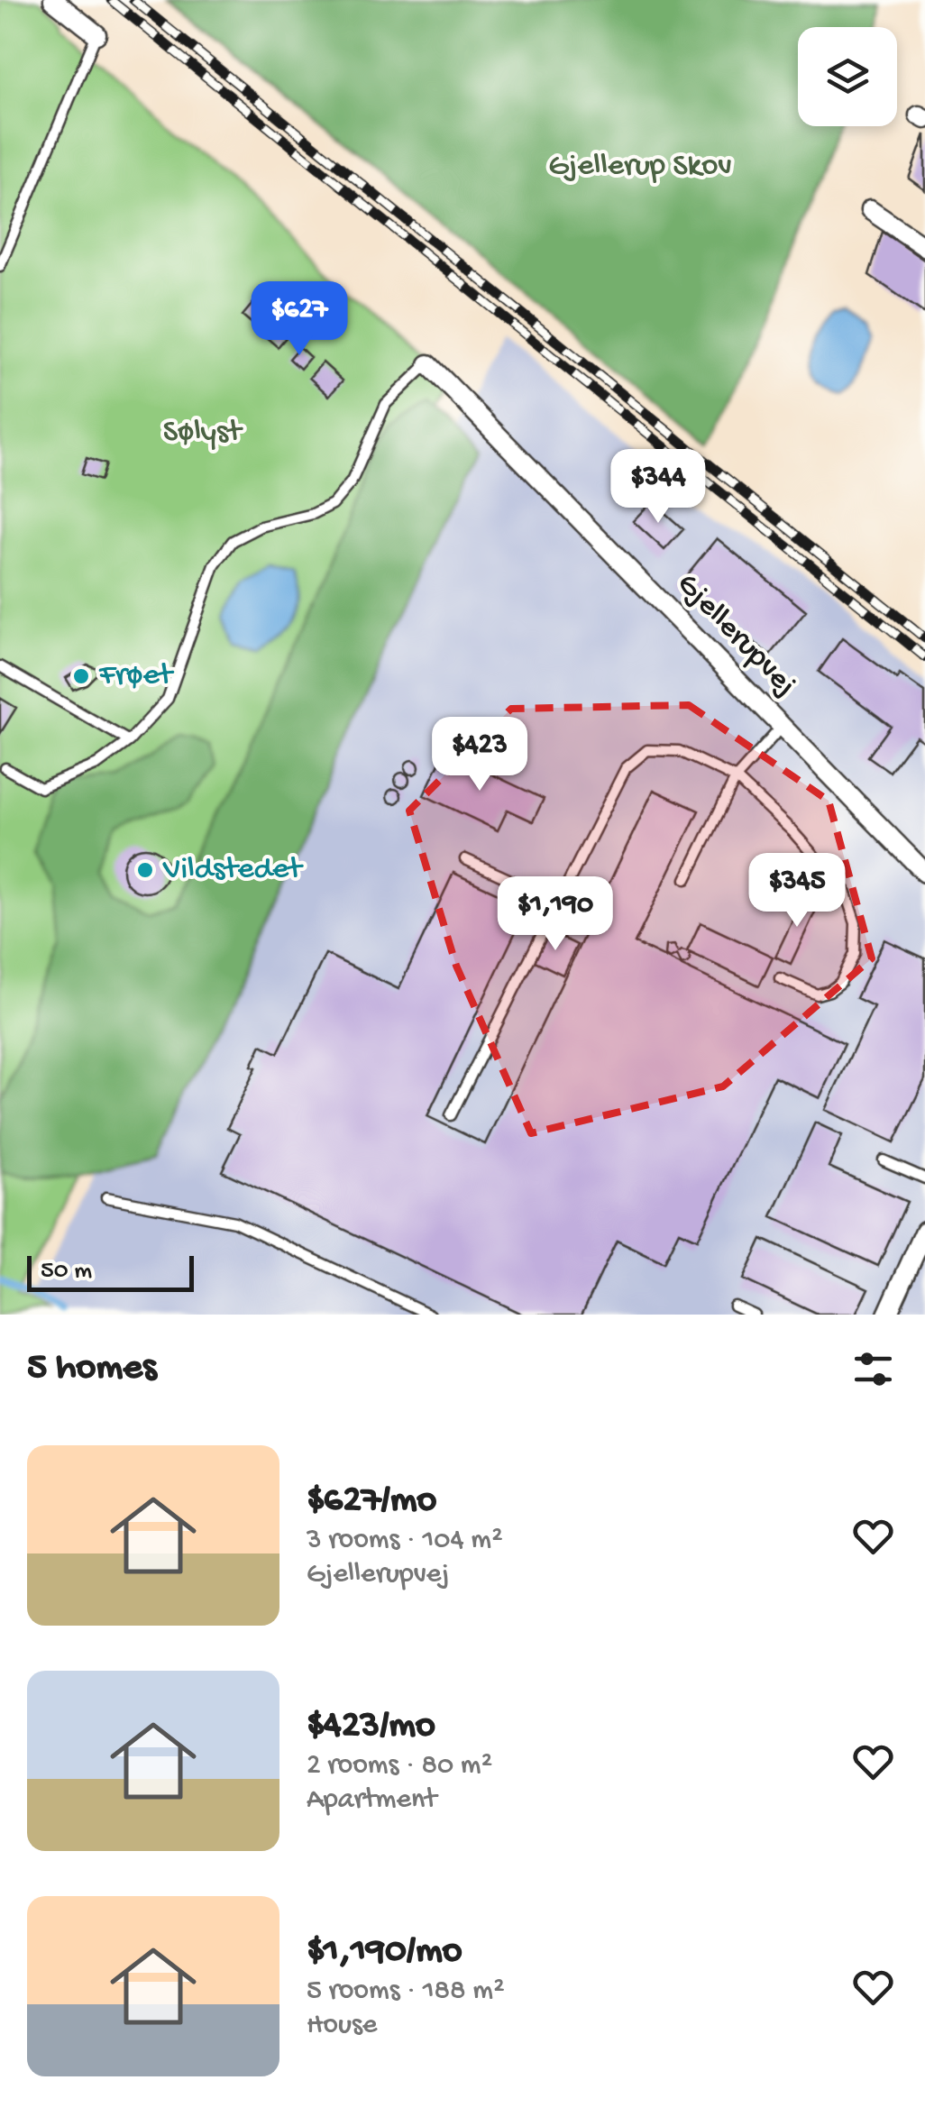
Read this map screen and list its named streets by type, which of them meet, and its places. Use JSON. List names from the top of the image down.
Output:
{
  "streets": {
    "street": ["Gjellerupvej"]
  },
  "parks": ["Gjellerup Skov", "Sølyst"],
  "places": ["Frøet", "Vildstedet"],
  "scale_bar": "50 m",
  "page": {
    "price": [
      "$627",
      "$344",
      "$423",
      "$345",
      "$1,190"
    ],
    "scale": "50 m",
    "heading": "5 homes",
    "list": [
      {
        "name": "$627/mo",
        "note": "3 rooms · 104 m² · Gjellerupvej"
      },
      {
        "name": "$423/mo",
        "note": "2 rooms · 80 m² · Apartment"
      },
      {
        "name": "$1,190/mo",
        "note": "5 rooms · 188 m² · House"
      }
    ]
  }
}
